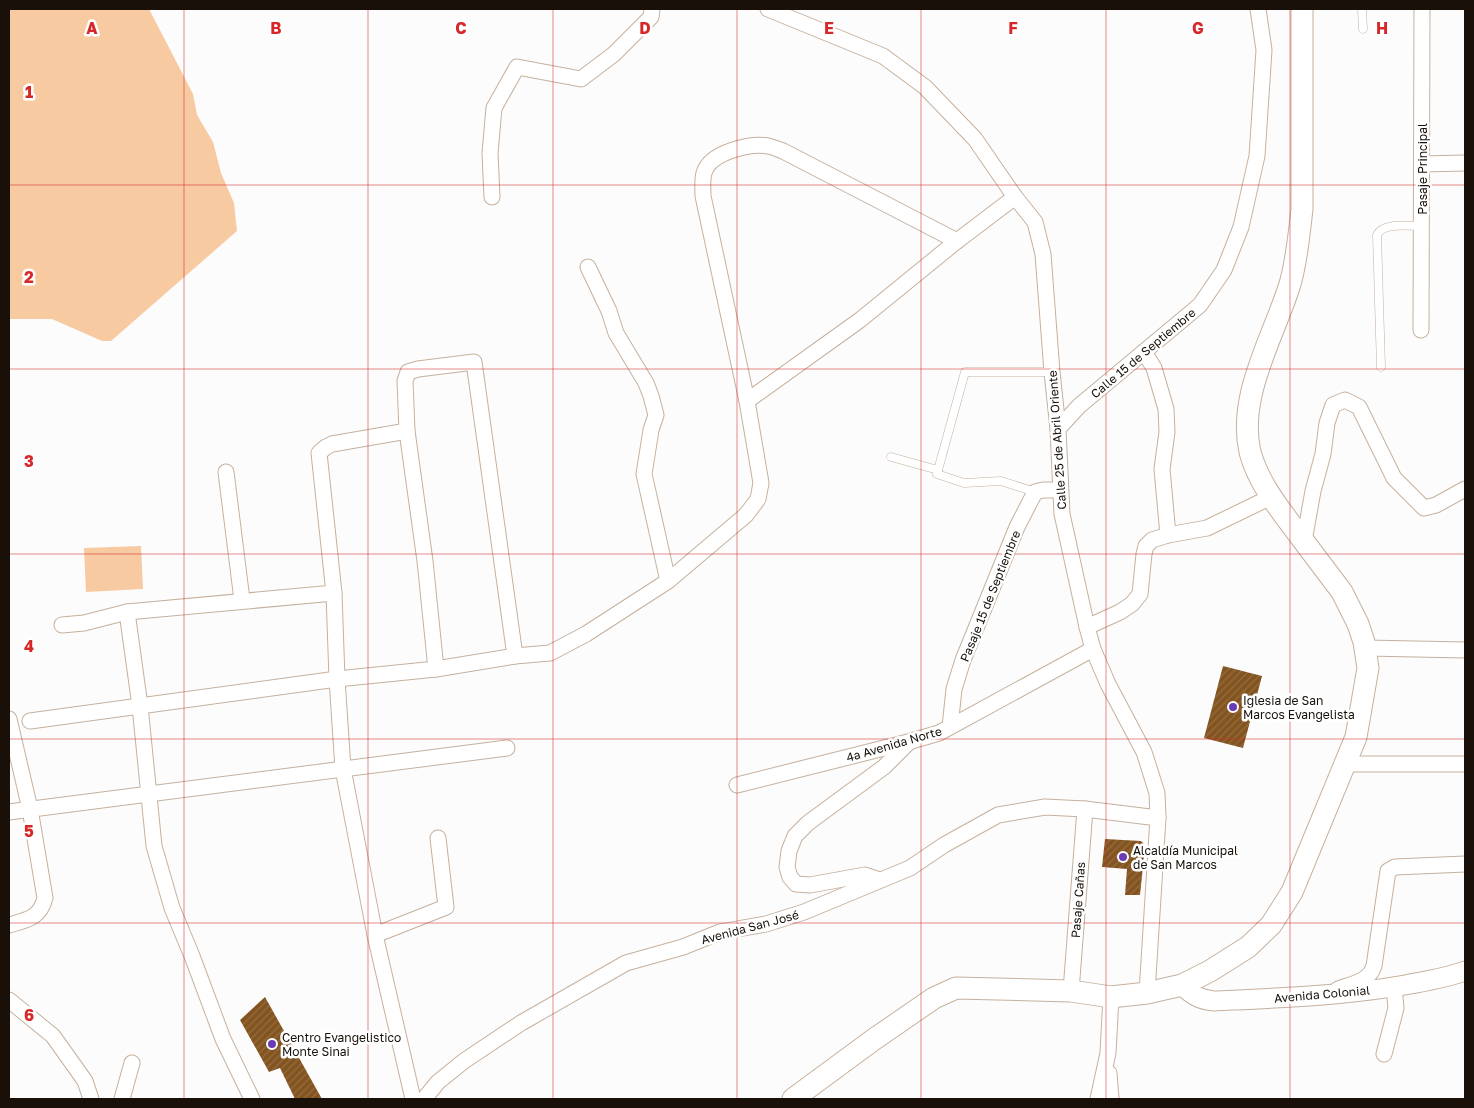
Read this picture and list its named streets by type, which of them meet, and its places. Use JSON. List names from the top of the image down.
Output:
{
  "streets": {
    "street": [
      "Pasaje Principal",
      "Calle 15 de Septiembre",
      "Calle 25 de Abril Oriente",
      "Pasaje 15 de Septiembre",
      "4a Avenida Norte",
      "Pasaje Cañas",
      "Avenida San José",
      "Avenida Colonial"
    ]
  },
  "crossings": [
    ["Calle 15 de Septiembre", "Calle 25 de Abril Oriente"],
    ["Calle 25 de Abril Oriente", "4a Avenida Norte"],
    ["Calle 25 de Abril Oriente", "Avenida San José"],
    ["Pasaje 15 de Septiembre", "4a Avenida Norte"],
    ["Pasaje Cañas", "Avenida San José"]
  ],
  "places": ["Iglesia de San Marcos Evangelista", "Alcaldía Municipal de San Marcos", "Centro Evangelistico Monte Sinai"],
  "grid": {
    "columns": [
      "A",
      "B",
      "C",
      "D",
      "E",
      "F",
      "G",
      "H"
    ],
    "rows": [
      "1",
      "2",
      "3",
      "4",
      "5",
      "6"
    ]
  }
}
